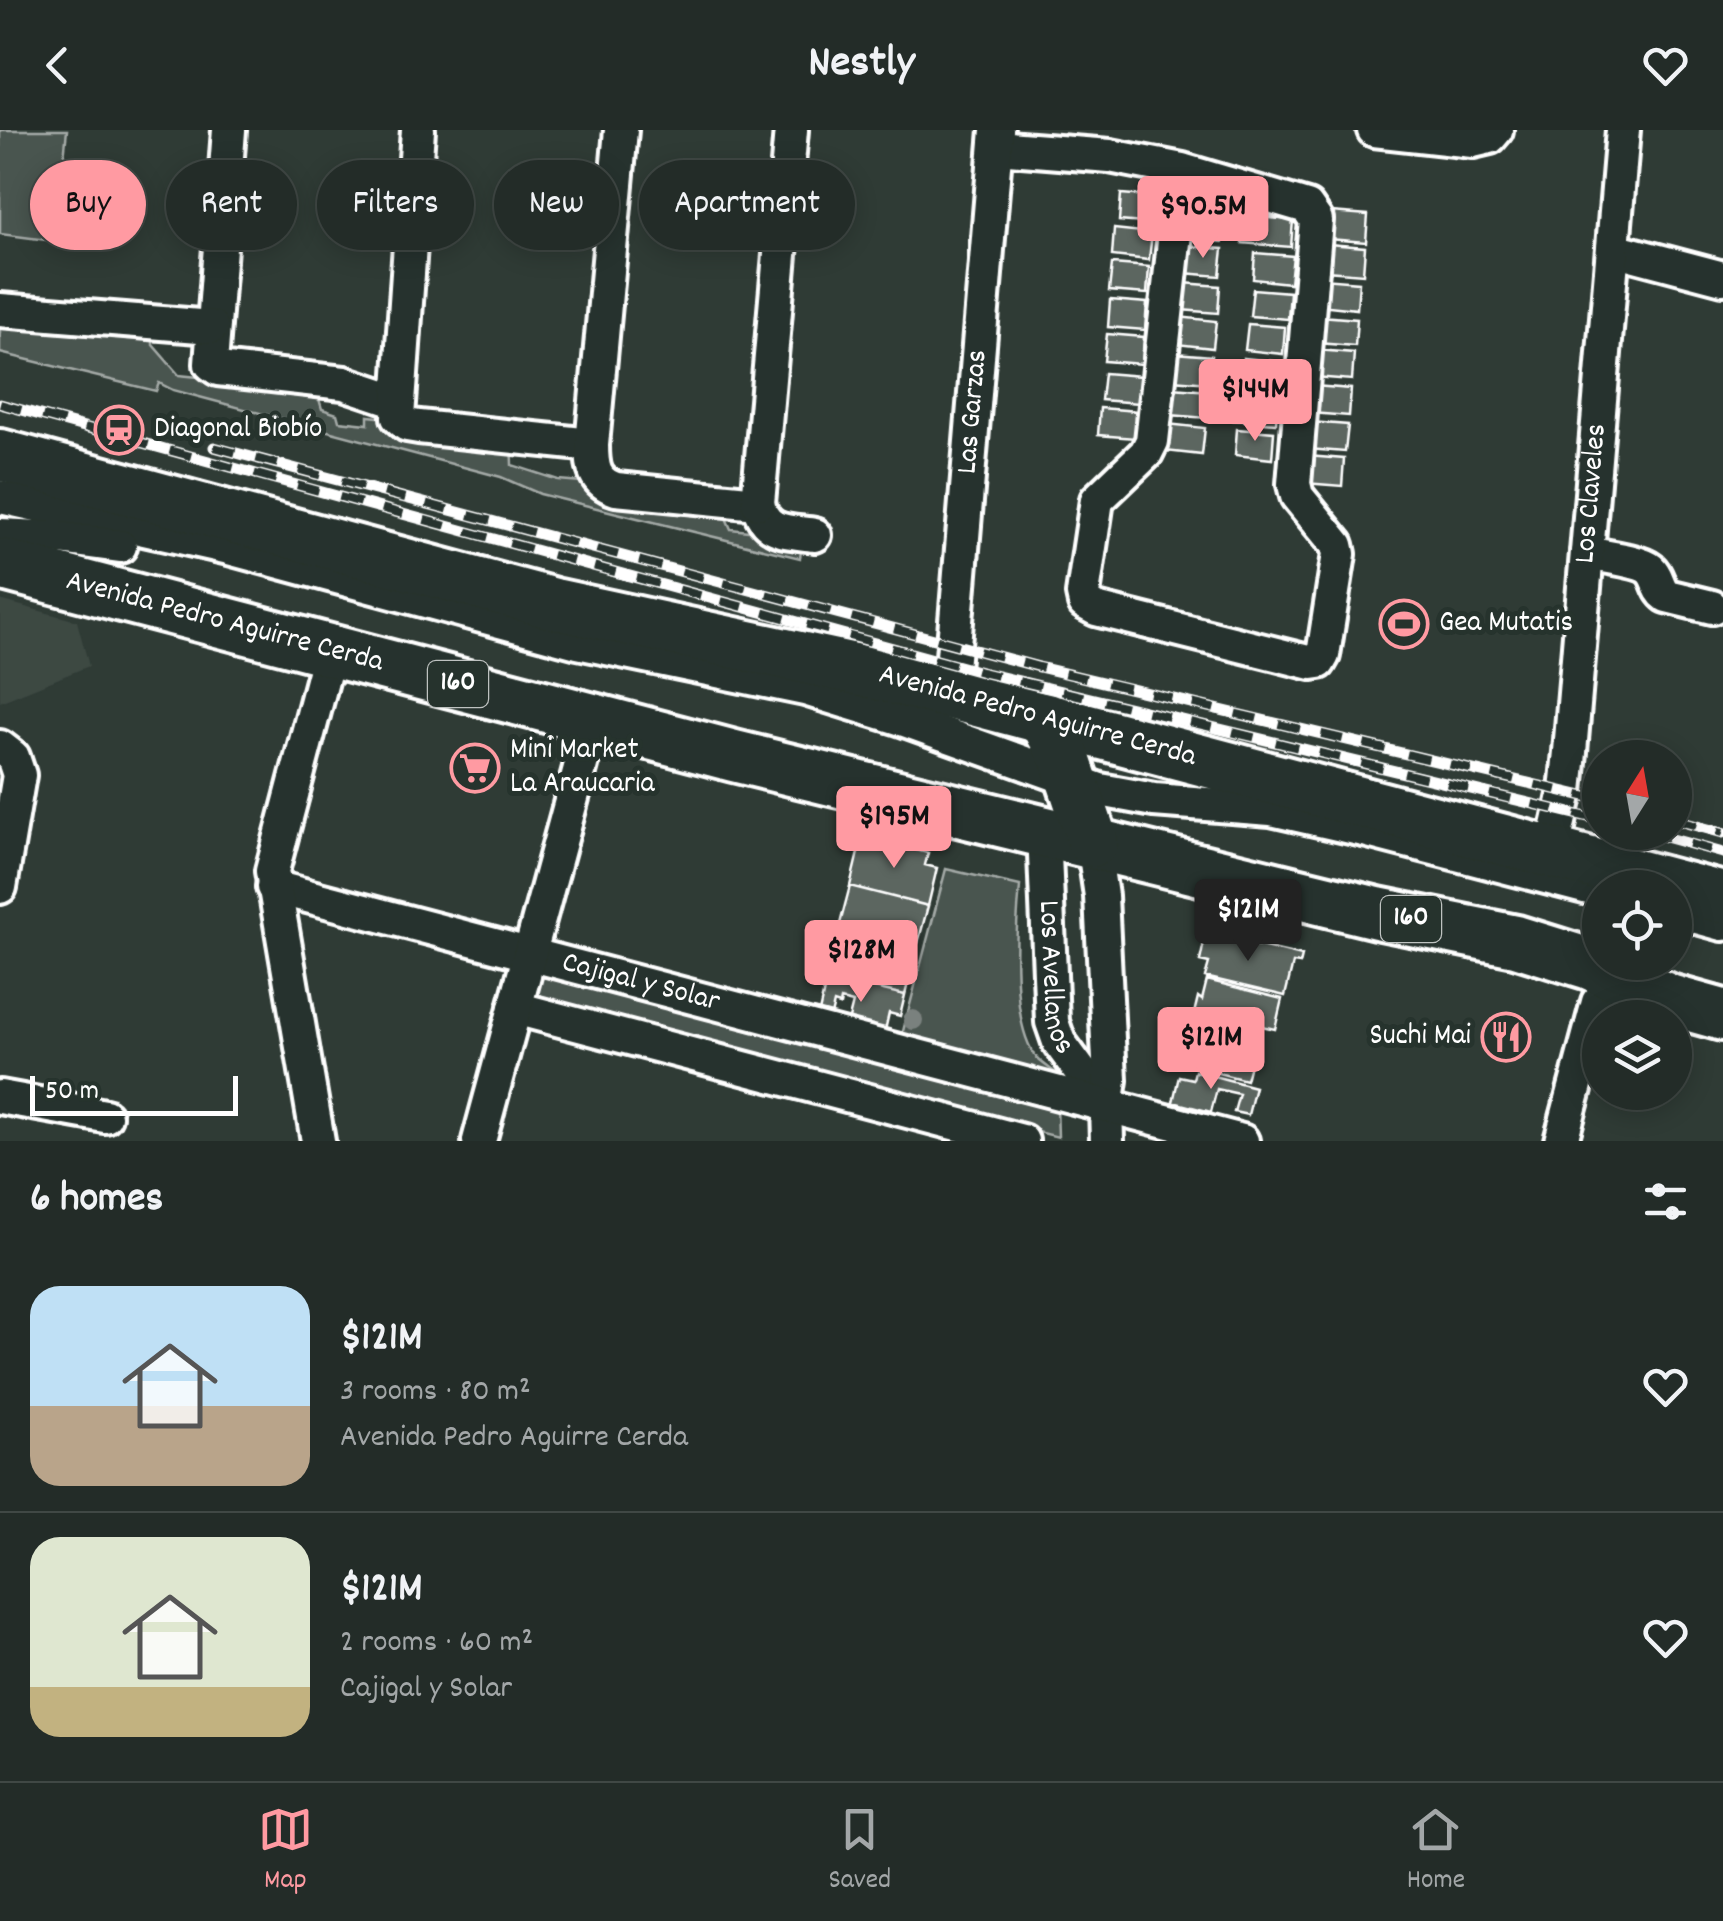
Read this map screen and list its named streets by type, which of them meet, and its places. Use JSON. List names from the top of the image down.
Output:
{
  "streets": {
    "highway": ["Avenida Pedro Aguirre Cerda", "160"],
    "street": [
      "Las Garzas",
      "Los Claveles",
      "Los Avellanos",
      "Cajigal y Solar"
    ]
  },
  "crossings": [
    ["Las Garzas", "Avenida Pedro Aguirre Cerda"],
    ["Los Claveles", "Avenida Pedro Aguirre Cerda"],
    ["Avenida Pedro Aguirre Cerda", "Los Avellanos"],
    ["Los Avellanos", "Cajigal y Solar"]
  ],
  "places": {
    "station": ["Diagonal Biobío"],
    "sports": ["Gea Mutatis"],
    "supermarket": ["Mini Market La Araucaria"],
    "restaurant": ["Suchi Mai"]
  },
  "scale_bar": "50 m",
  "north": "top",
  "page": {
    "header": "Nestly",
    "chip": [
      "Buy",
      "Rent",
      "Filters",
      "New",
      "Apartment"
    ],
    "price": [
      "$90.5M",
      "$144M",
      "$195M",
      "$121M",
      "$128M",
      "$121M"
    ],
    "scale": "50 m",
    "heading": "6 homes",
    "list": [
      {
        "name": "$121M",
        "note": "3 rooms · 80 m² · Avenida Pedro Aguirre Cerda"
      },
      {
        "name": "$121M",
        "note": "2 rooms · 60 m² · Cajigal y Solar"
      }
    ],
    "tabs": ["Map", "Saved", "Home"]
  }
}
